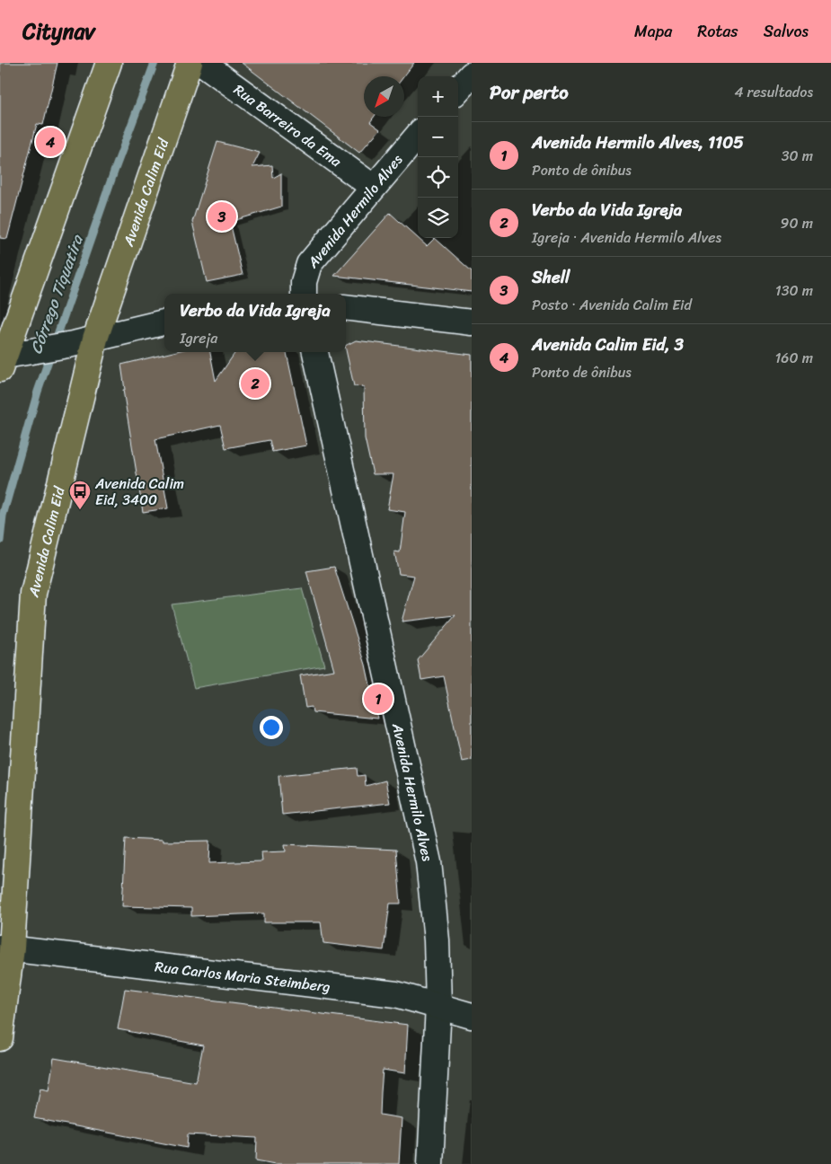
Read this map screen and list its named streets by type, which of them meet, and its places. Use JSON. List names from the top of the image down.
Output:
{
  "streets": {
    "main road": ["Avenida Calim Eid"],
    "street": ["Rua Barreiro da Ema", "Avenida Hermilo Alves", "Rua Carlos Maria Steimberg"]
  },
  "crossings": [
    ["Rua Barreiro da Ema", "Avenida Hermilo Alves"],
    ["Avenida Calim Eid", "Rua Carlos Maria Steimberg"],
    ["Avenida Hermilo Alves", "Rua Carlos Maria Steimberg"]
  ],
  "water": ["Córrego Tiquatira"],
  "places": {
    "bus stop": ["Avenida Calim Eid, 3400"]
  },
  "north": "bottom left",
  "page": {
    "header": "Citynav",
    "nav": ["Mapa", "Rotas", "Salvos"],
    "heading": ["Por perto", "4 resultados"],
    "map_buttons": ["+", "−"],
    "list": [
      {
        "mark": "1",
        "name": "Avenida Hermilo Alves, 1105",
        "note": "Ponto de ônibus",
        "value": "30 m"
      },
      {
        "mark": "2",
        "name": "Verbo da Vida Igreja",
        "note": "Igreja · Avenida Hermilo Alves",
        "value": "90 m"
      },
      {
        "mark": "3",
        "name": "Shell",
        "note": "Posto · Avenida Calim Eid",
        "value": "130 m"
      },
      {
        "mark": "4",
        "name": "Avenida Calim Eid, 3",
        "note": "Ponto de ônibus",
        "value": "160 m"
      }
    ],
    "pins": [
      "4",
      "3",
      "2",
      "1"
    ],
    "popup": ["Verbo da Vida Igreja", "Igreja"]
  }
}
